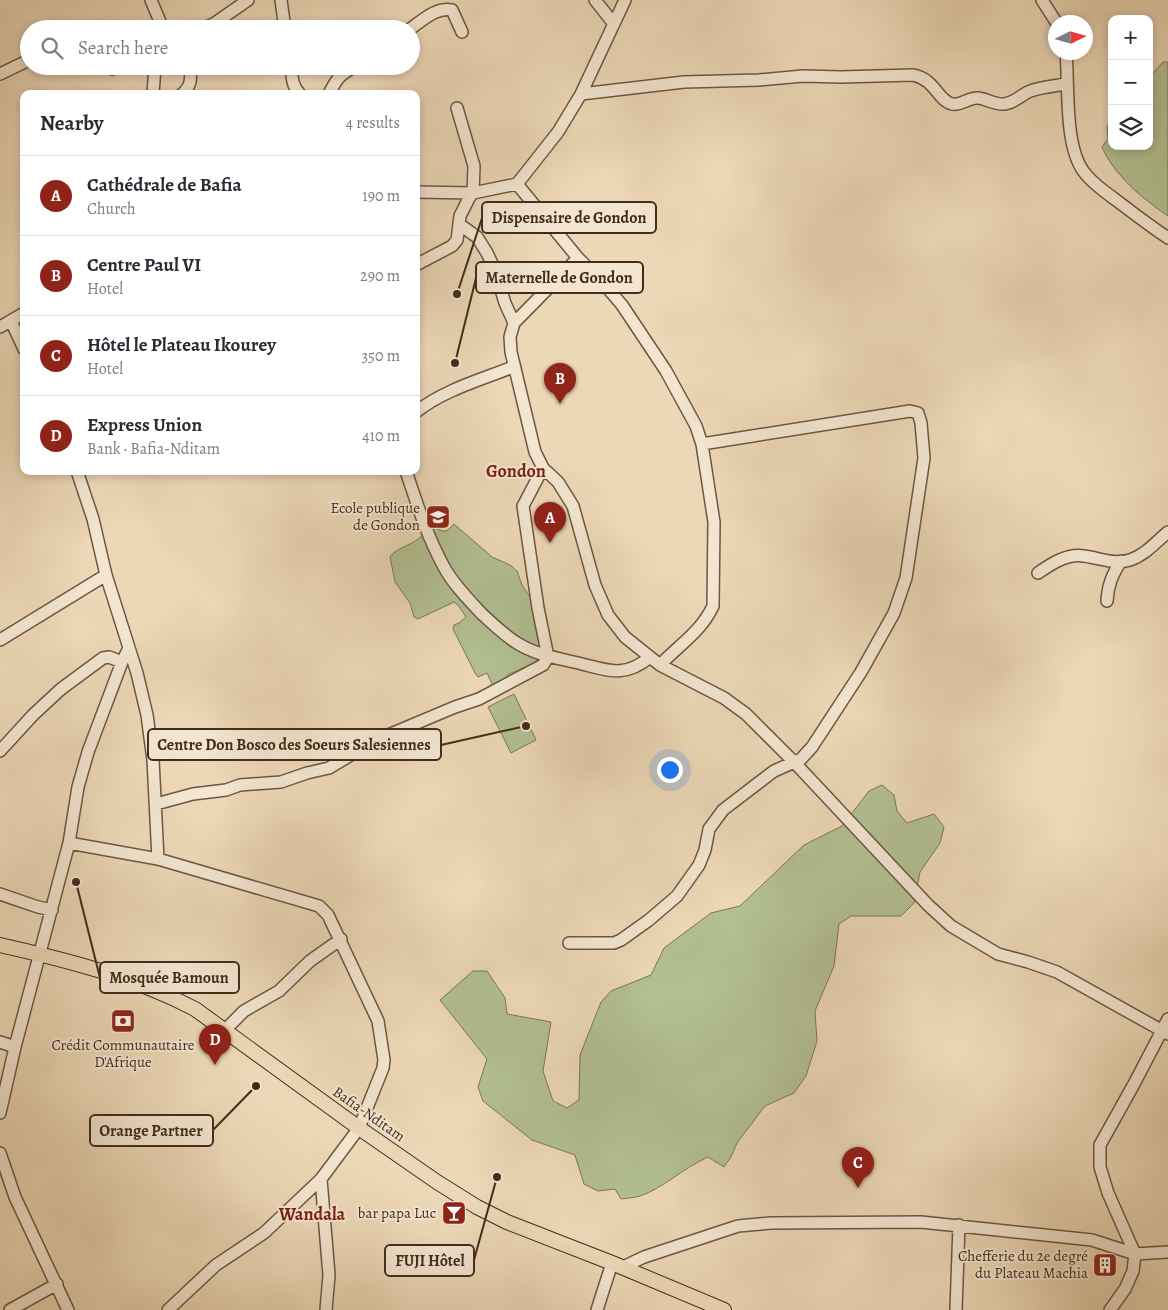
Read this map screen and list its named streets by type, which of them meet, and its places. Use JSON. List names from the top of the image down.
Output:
{
  "streets": {
    "main road": ["Bafia-Nditam"]
  },
  "districts": ["Gondon", "Wandala"],
  "places": {
    "other": [
      "Dispensaire de Gondon",
      "Maternelle de Gondon",
      "Centre Don Bosco des Soeurs Salesiennes",
      "Mosquée Bamoun",
      "Orange Partner",
      "FUJI Hôtel"
    ],
    "school or university": ["Ecole publique de Gondon"],
    "bank": ["Crédit Communautaire D'Afrique"],
    "bar": ["bar papa Luc"],
    "building": ["Chefferie du 2e degré du Plateau Machia"]
  },
  "north": "right",
  "page": {
    "map_buttons": ["+", "−"],
    "search": "Search here",
    "heading": ["Nearby", "4 results"],
    "list": [
      {
        "mark": "A",
        "name": "Cathédrale de Bafia",
        "note": "Church",
        "value": "190 m"
      },
      {
        "mark": "B",
        "name": "Centre Paul VI",
        "note": "Hotel",
        "value": "290 m"
      },
      {
        "mark": "C",
        "name": "Hôtel le Plateau Ikourey",
        "note": "Hotel",
        "value": "350 m"
      },
      {
        "mark": "D",
        "name": "Express Union",
        "note": "Bank · Bafia-Nditam",
        "value": "410 m"
      }
    ],
    "pins": [
      "B",
      "A",
      "D",
      "C"
    ]
  }
}
